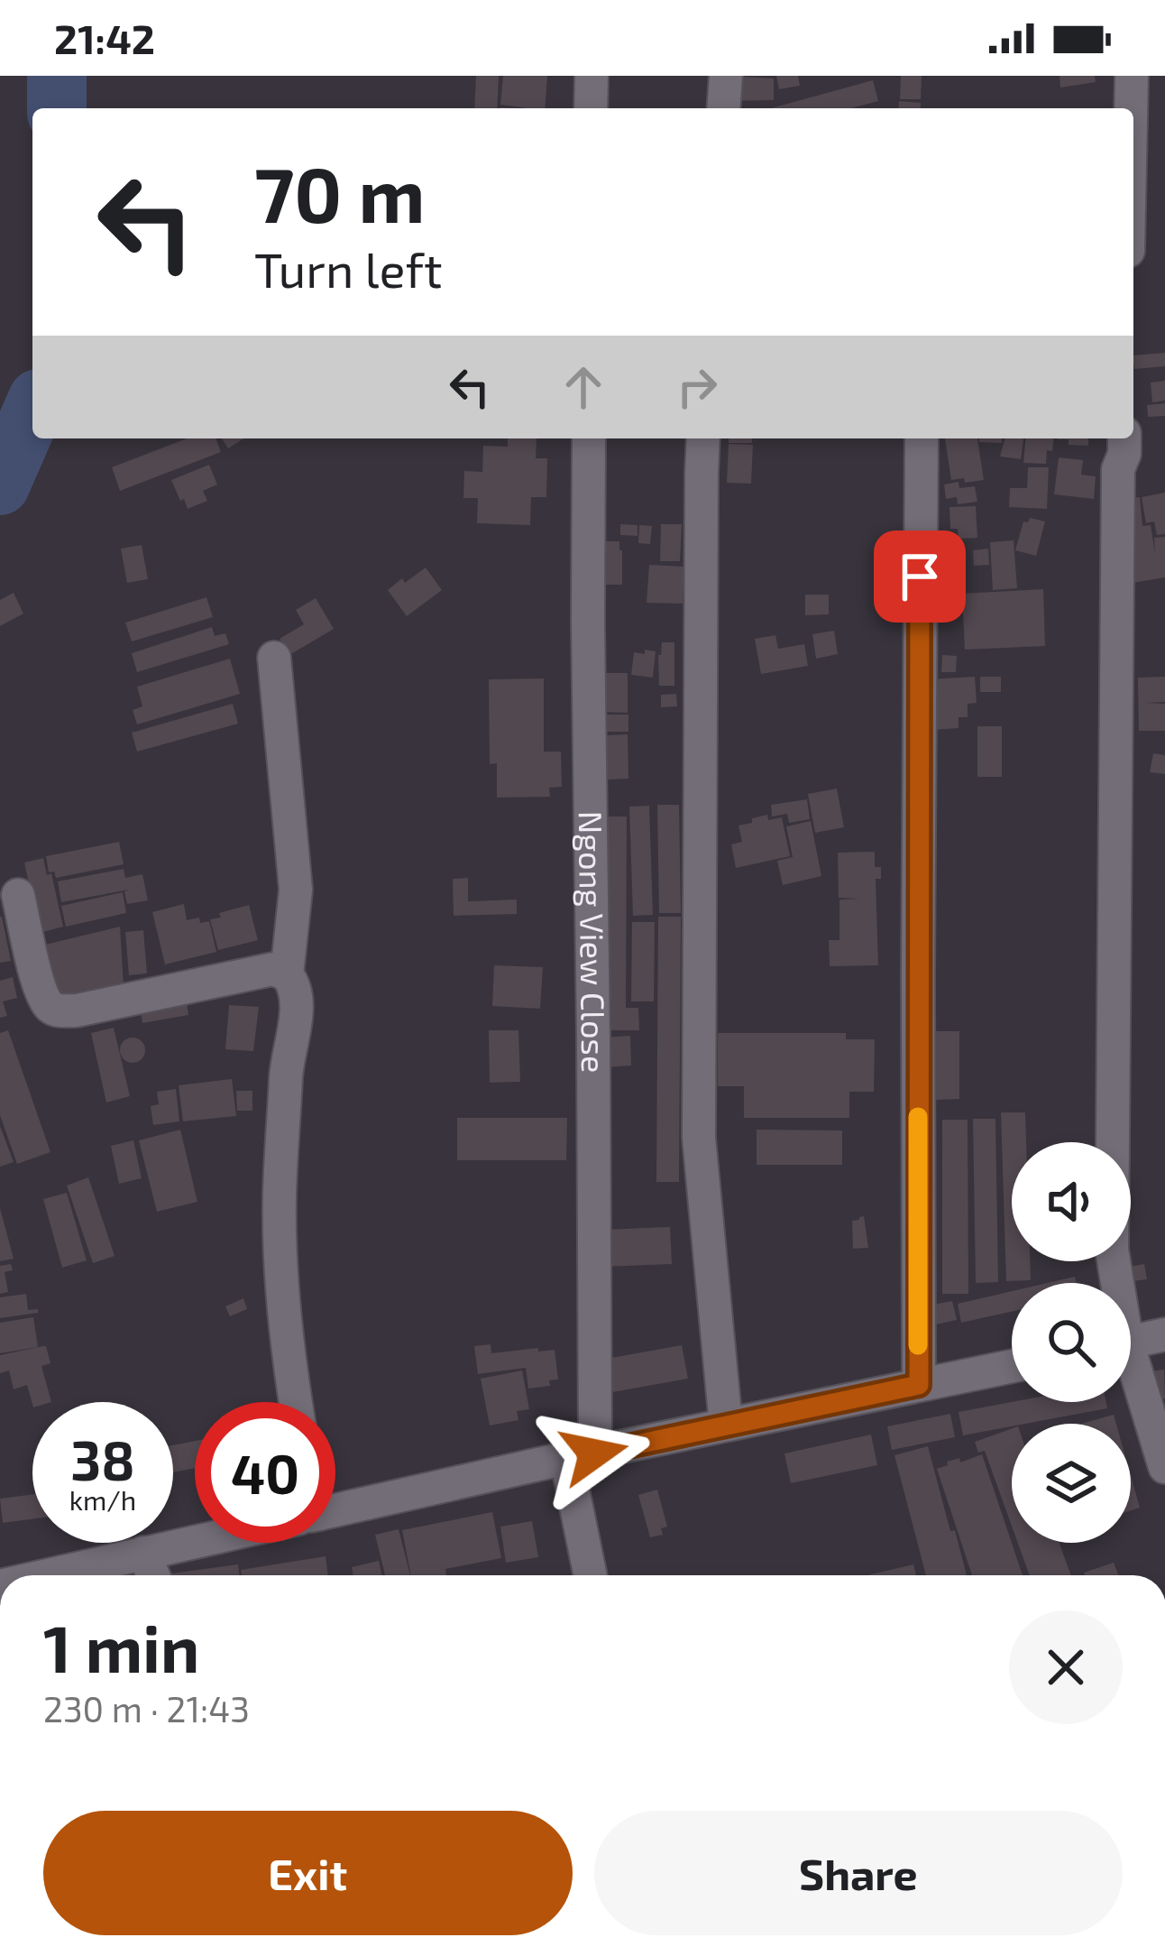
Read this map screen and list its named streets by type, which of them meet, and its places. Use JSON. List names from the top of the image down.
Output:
{
  "streets": {
    "street": ["Ngong View Close"]
  },
  "page": {
    "status": "21:42",
    "turn": ["70 m", "Turn left"],
    "speed": "38 km/h",
    "limit": "40",
    "heading": ["1 min", "230 m · 21:43"],
    "buttons": ["Exit", "Share"]
  }
}
